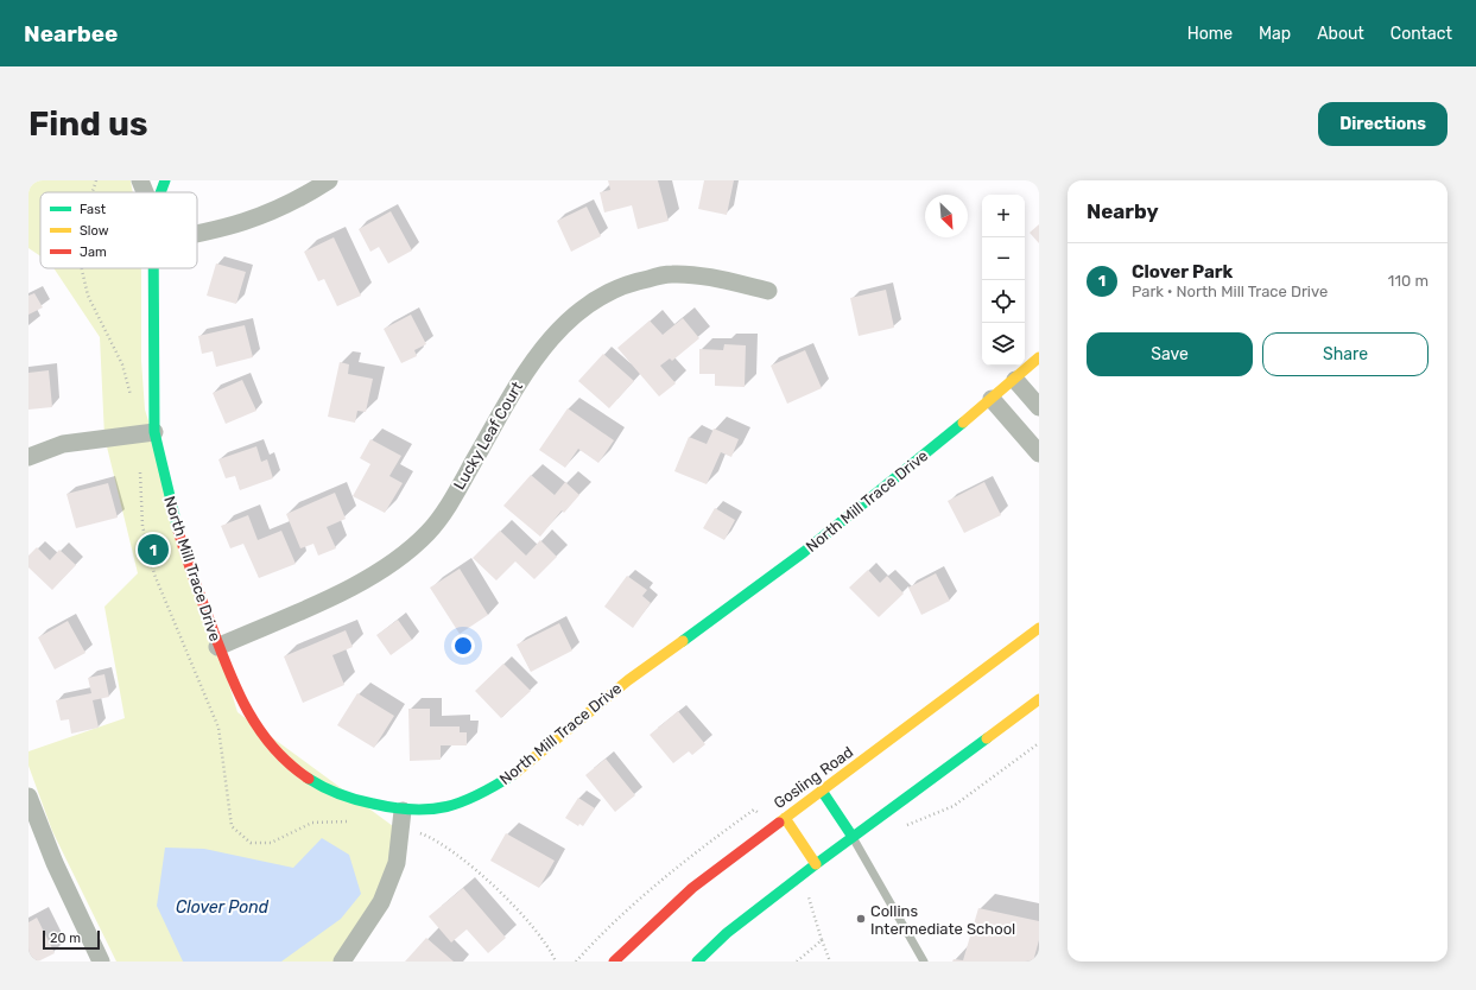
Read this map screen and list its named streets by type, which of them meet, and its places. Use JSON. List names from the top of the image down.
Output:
{
  "streets": {
    "street": ["Lucky Leaf Court", "North Mill Trace Drive", "Gosling Road"]
  },
  "crossings": [
    ["Lucky Leaf Court", "North Mill Trace Drive"]
  ],
  "water": ["Clover Pond"],
  "places": ["Collins Intermediate School"],
  "legend": ["Fast", "Slow", "Jam"],
  "scale_bar": "20 m",
  "north": "bottom right",
  "page": {
    "header": "Nearbee",
    "nav": [
      "Home",
      "Map",
      "About",
      "Contact"
    ],
    "buttons": [
      "Directions",
      ["Save", "Share"]
    ],
    "title": "Find us",
    "heading": "Nearby",
    "map_buttons": ["+", "−"],
    "list": [
      {
        "mark": "1",
        "name": "Clover Park",
        "note": "Park · North Mill Trace Drive",
        "value": "110 m"
      }
    ],
    "pins": "1",
    "scale": "20 m"
  }
}
